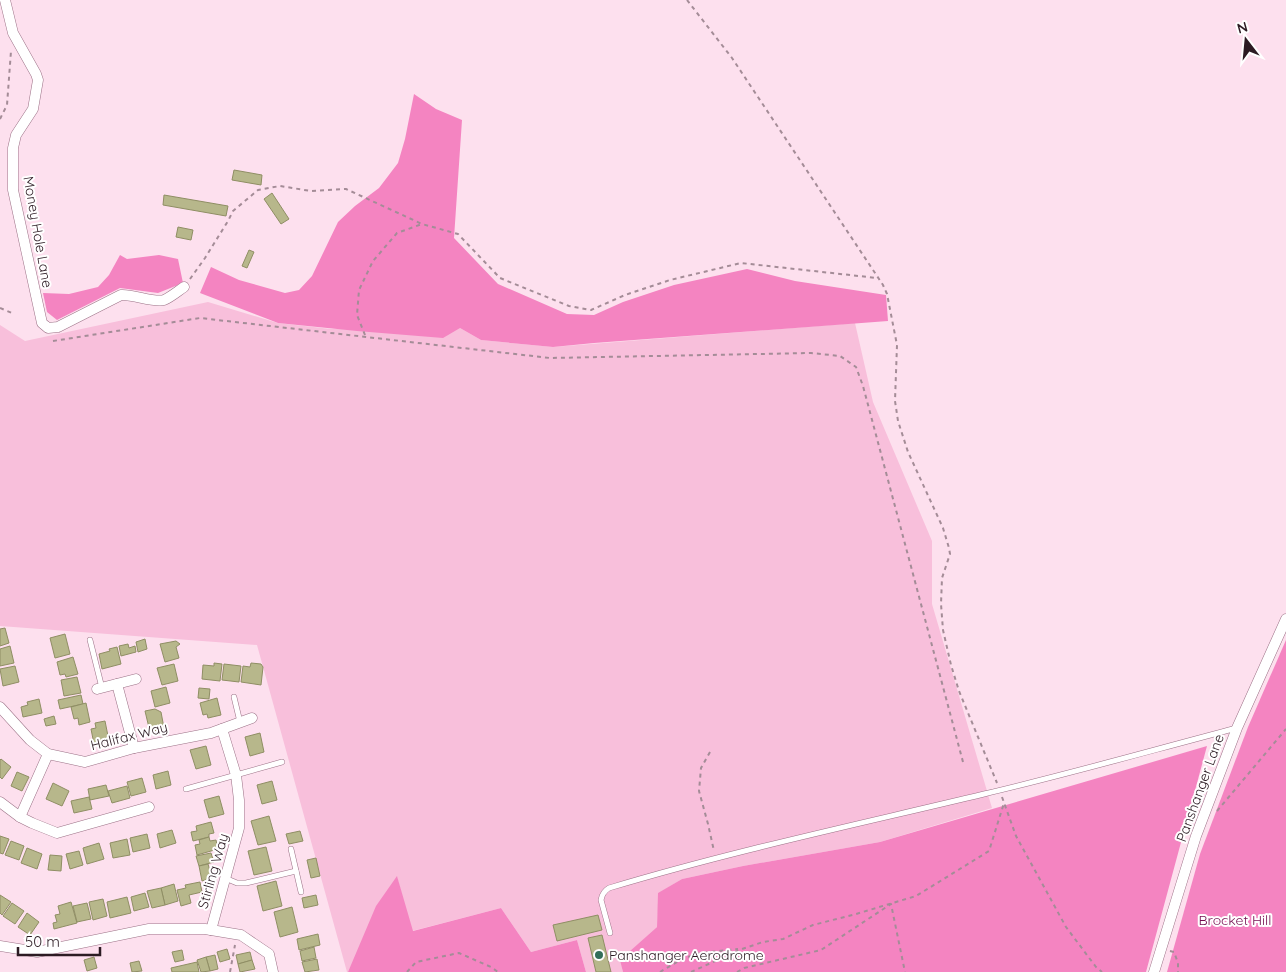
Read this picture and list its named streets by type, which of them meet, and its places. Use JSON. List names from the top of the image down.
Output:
{
  "streets": {
    "street": [
      "Money Hole Lane",
      "Halifax Way",
      "Panshanger Lane",
      "Stirling Way"
    ]
  },
  "crossings": [
    ["Halifax Way", "Stirling Way"]
  ],
  "parks": ["Brocket Hill"],
  "places": ["Panshanger Aerodrome"],
  "scale_bar": "50 m",
  "north": "top"
}
